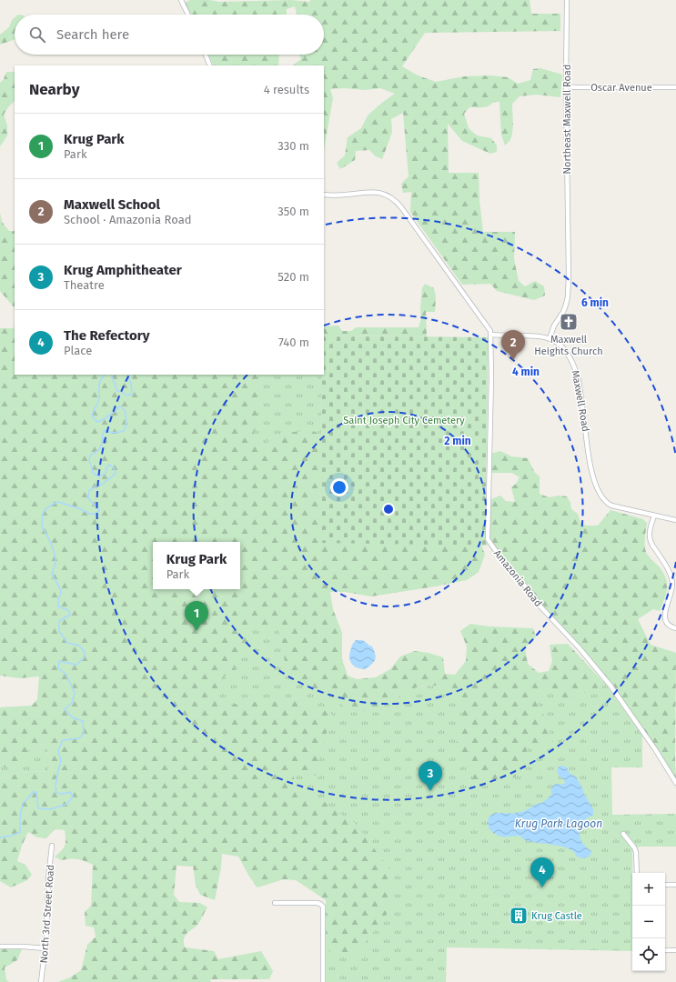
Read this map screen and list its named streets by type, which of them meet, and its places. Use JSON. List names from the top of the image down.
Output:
{
  "streets": {
    "street": [
      "Oscar Avenue",
      "Northeast Maxwell Road",
      "Maxwell Road",
      "Amazonia Road",
      "North 3rd Street Road"
    ]
  },
  "crossings": [
    ["Oscar Avenue", "Northeast Maxwell Road"],
    ["Northeast Maxwell Road", "Maxwell Road"]
  ],
  "water": ["Krug Park Lagoon"],
  "parks": ["Saint Joseph City Cemetery"],
  "places": {
    "church": ["Maxwell Heights Church"],
    "building": ["Krug Castle"]
  },
  "page": {
    "search": "Search here",
    "heading": ["Nearby", "4 results"],
    "list": [
      {
        "mark": "1",
        "name": "Krug Park",
        "note": "Park",
        "value": "330 m"
      },
      {
        "mark": "2",
        "name": "Maxwell School",
        "note": "School · Amazonia Road",
        "value": "350 m"
      },
      {
        "mark": "3",
        "name": "Krug Amphitheater",
        "note": "Theatre",
        "value": "520 m"
      },
      {
        "mark": "4",
        "name": "The Refectory",
        "note": "Place",
        "value": "740 m"
      }
    ],
    "pins": [
      "2",
      "1",
      "3",
      "4"
    ],
    "popup": ["Krug Park", "Park"],
    "map_buttons": ["+", "−"]
  },
  "rings": ["6 min", "4 min", "2 min"]
}
